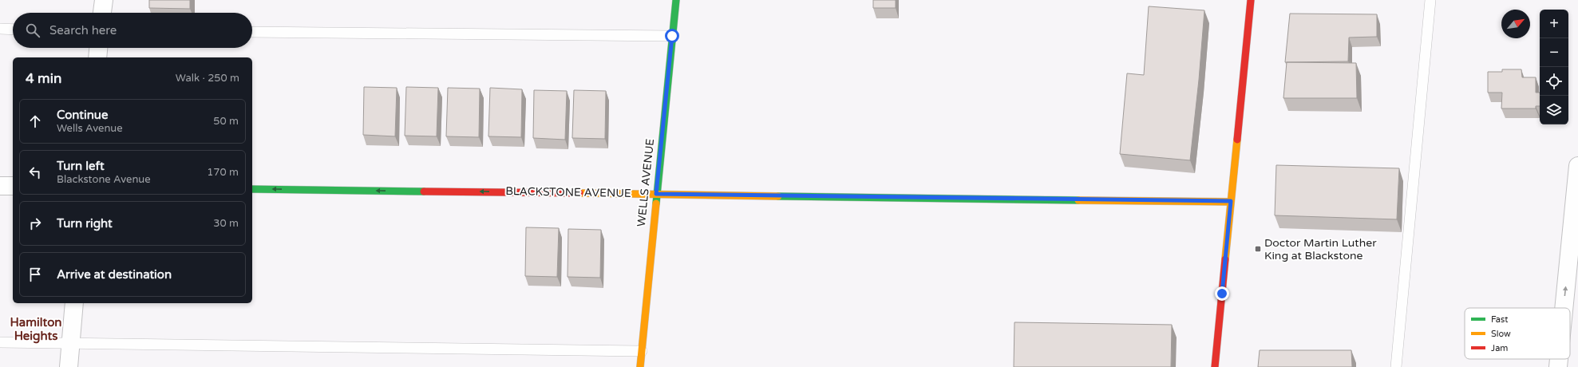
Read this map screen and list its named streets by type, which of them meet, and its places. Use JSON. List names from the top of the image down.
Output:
{
  "streets": {
    "street": ["WELLS AVENUE", "BLACKSTONE AVENUE"]
  },
  "crossings": [
    ["WELLS AVENUE", "BLACKSTONE AVENUE"]
  ],
  "one_way": ["BLACKSTONE AVENUE"],
  "districts": ["Hamilton Heights"],
  "places": {
    "transit": ["Doctor Martin Luther King at Blackstone"]
  },
  "legend": ["Fast", "Slow", "Jam"],
  "north": "top right",
  "page": {
    "map_buttons": ["+", "−"],
    "search": "Search here",
    "heading": ["4 min", "Walk · 250 m"],
    "list": [
      ["Continue", "Wells Avenue", "50 m"],
      ["Turn left", "Blackstone Avenue", "170 m"],
      ["Turn right", "30 m"],
      "Arrive at destination"
    ]
  }
}
